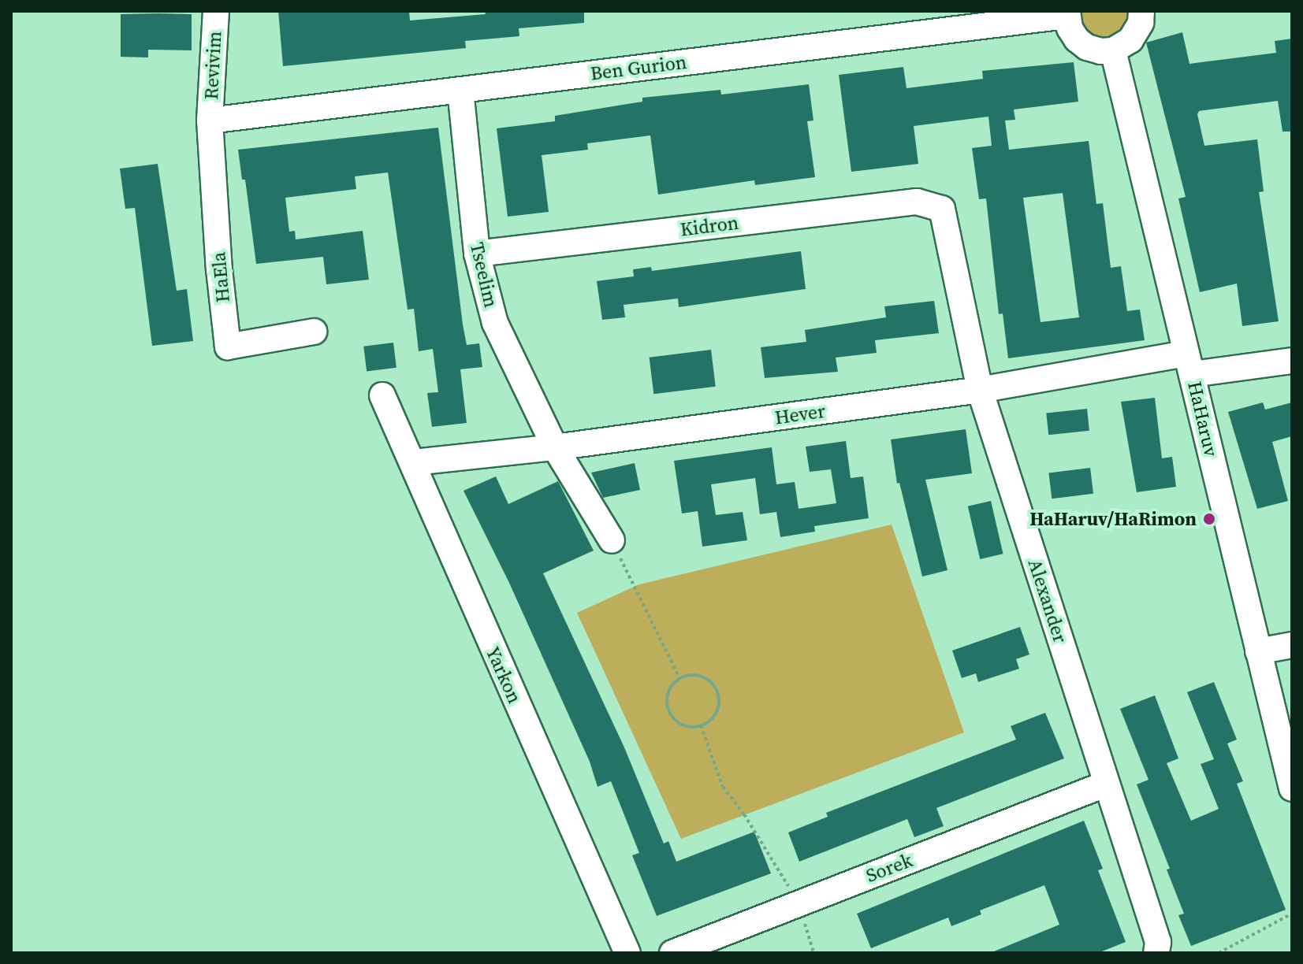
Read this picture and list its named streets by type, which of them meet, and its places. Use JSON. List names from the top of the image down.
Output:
{
  "streets": {
    "street": [
      "Revivim",
      "Ben Gurion",
      "Kidron",
      "Tseelim",
      "HaEla",
      "Hever",
      "HaHaruv",
      "Alexander",
      "Yarkon",
      "Sorek"
    ]
  },
  "crossings": [
    ["Revivim", "Ben Gurion"],
    ["Revivim", "HaEla"],
    ["Ben Gurion", "Tseelim"],
    ["Ben Gurion", "HaEla"],
    ["Kidron", "Tseelim"],
    ["Kidron", "Alexander"],
    ["Tseelim", "Hever"],
    ["Hever", "HaHaruv"],
    ["Hever", "Alexander"],
    ["Hever", "Yarkon"],
    ["Alexander", "Sorek"]
  ],
  "places": ["HaHaruv/HaRimon"]
}
